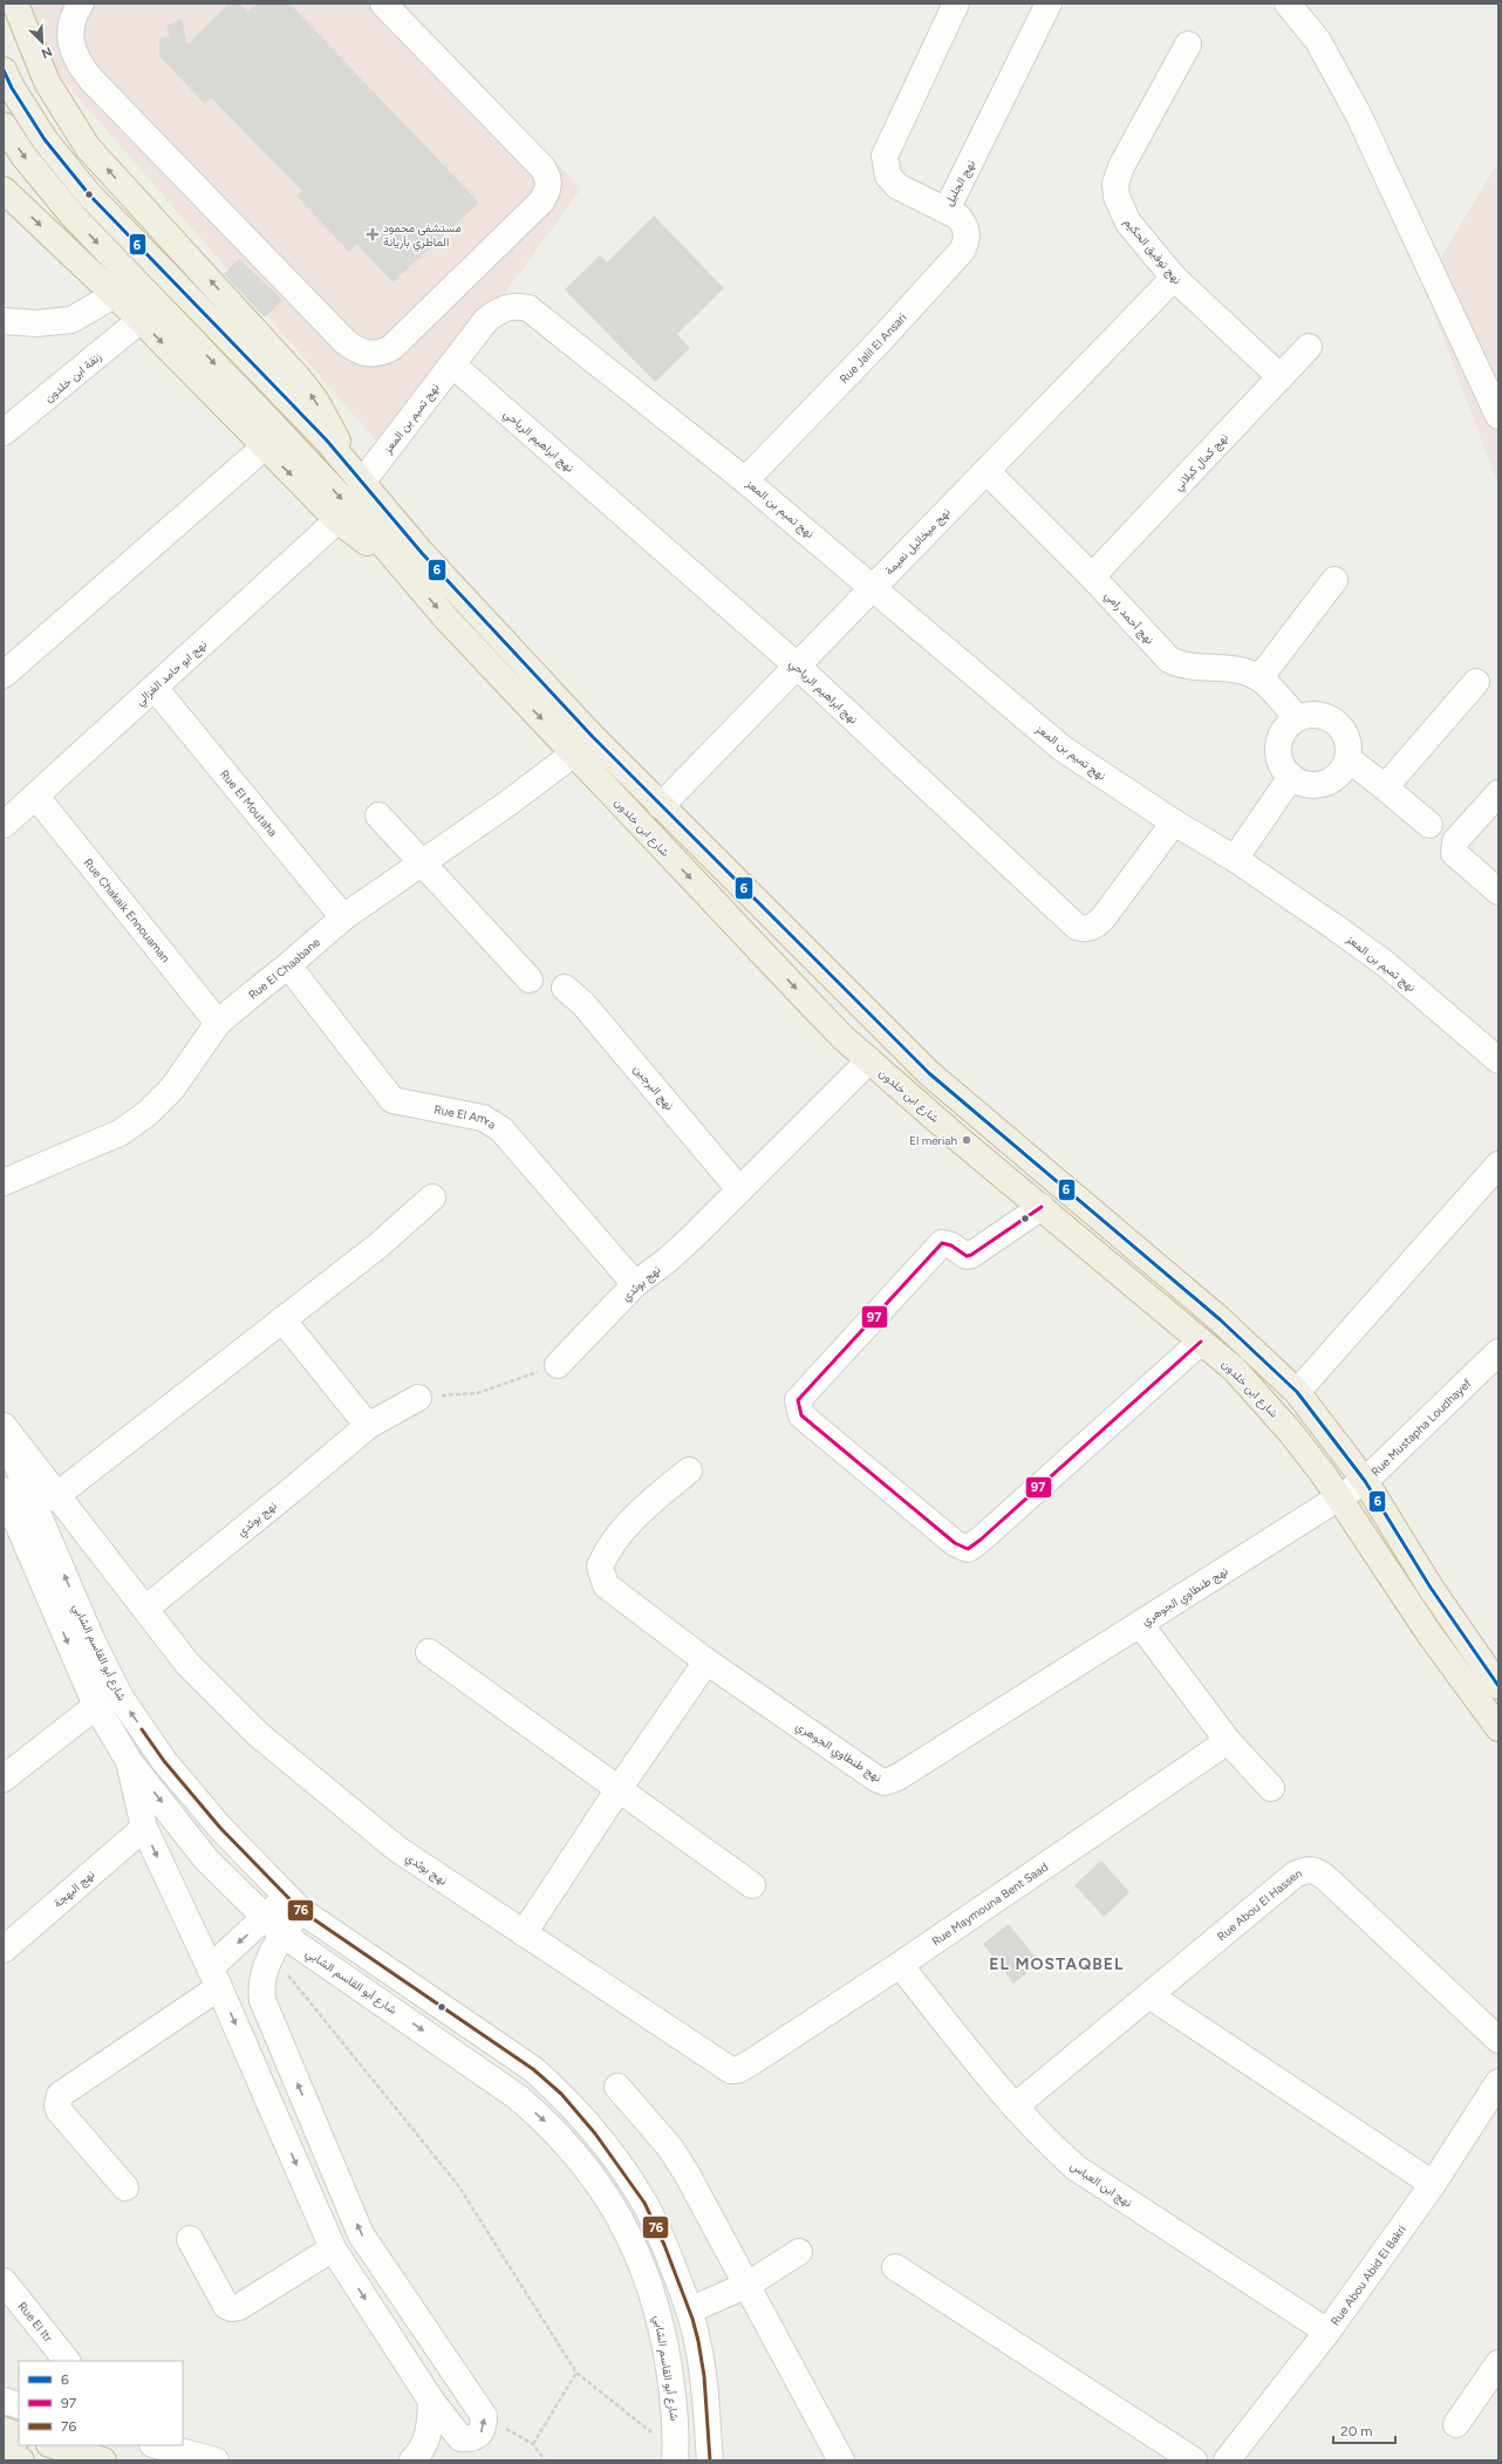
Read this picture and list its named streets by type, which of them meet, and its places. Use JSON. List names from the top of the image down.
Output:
{
  "streets": {
    "highway": ["شارع ابن خلدون"],
    "street": [
      "نهج الجليل",
      "نهج توفيق الحكيم",
      "Rue Jalil El Ansari",
      "زنقة ابن خلدون",
      "نهج تميم بن المعز",
      "نهج ابراهيم الرياحي",
      "نهج كمال كيلاني",
      "نهج ميخائيل نعيمة",
      "نهج أحمد رامي",
      "نهج ابو حامد الغزالي",
      "Rue El Moutaha",
      "Rue Chakaik Ennouaman",
      "Rue El Chaabane",
      "نهج البرجين",
      "Rue El Amra",
      "نهج بوثدي",
      "Rue Mustapha Loudhayef",
      "نهج طنطاوي الجوهري",
      "شارع أبو القاسم الشابي",
      "نهج البهجة",
      "Rue Maymouna Bent Saad",
      "Rue Abou El Hassen",
      "نهج ابن العباس",
      "Rue Abou Abid El Bakri",
      "Rue El Itr"
    ]
  },
  "crossings": [
    ["نهج الجليل", "Rue Jalil El Ansari"],
    ["نهج توفيق الحكيم", "نهج كمال كيلاني"],
    ["نهج توفيق الحكيم", "نهج ميخائيل نعيمة"],
    ["Rue Jalil El Ansari", "نهج تميم بن المعز"],
    ["نهج تميم بن المعز", "نهج ابراهيم الرياحي"],
    ["نهج تميم بن المعز", "نهج ميخائيل نعيمة"],
    ["نهج ابراهيم الرياحي", "نهج ميخائيل نعيمة"],
    ["نهج كمال كيلاني", "نهج أحمد رامي"],
    ["نهج ميخائيل نعيمة", "نهج أحمد رامي"],
    ["نهج ابو حامد الغزالي", "Rue El Moutaha"],
    ["نهج ابو حامد الغزالي", "Rue Chakaik Ennouaman"],
    ["Rue El Moutaha", "Rue El Chaabane"],
    ["شارع ابن خلدون", "Rue El Chaabane"],
    ["شارع ابن خلدون", "نهج بوثدي"],
    ["شارع ابن خلدون", "Rue Mustapha Loudhayef"],
    ["شارع ابن خلدون", "نهج طنطاوي الجوهري"],
    ["Rue Chakaik Ennouaman", "Rue El Chaabane"],
    ["Rue El Chaabane", "Rue El Amra"],
    ["نهج البرجين", "نهج بوثدي"],
    ["Rue El Amra", "نهج بوثدي"],
    ["نهج بوثدي", "Rue Maymouna Bent Saad"],
    ["Rue Mustapha Loudhayef", "نهج طنطاوي الجوهري"],
    ["Rue Maymouna Bent Saad", "نهج ابن العباس"],
    ["Rue Abou El Hassen", "نهج ابن العباس"],
    ["نهج ابن العباس", "Rue Abou Abid El Bakri"]
  ],
  "districts": ["EL MOSTAQBEL"],
  "places": {
    "health": ["مستشفى محمود الماطري بأريانة"],
    "other": ["El meriah"]
  },
  "lines": ["transit line 6", "transit line 97", "transit line 76"],
  "legend": ["6", "97", "76"],
  "scale_bar": "20 m",
  "north": "bottom right"
}
